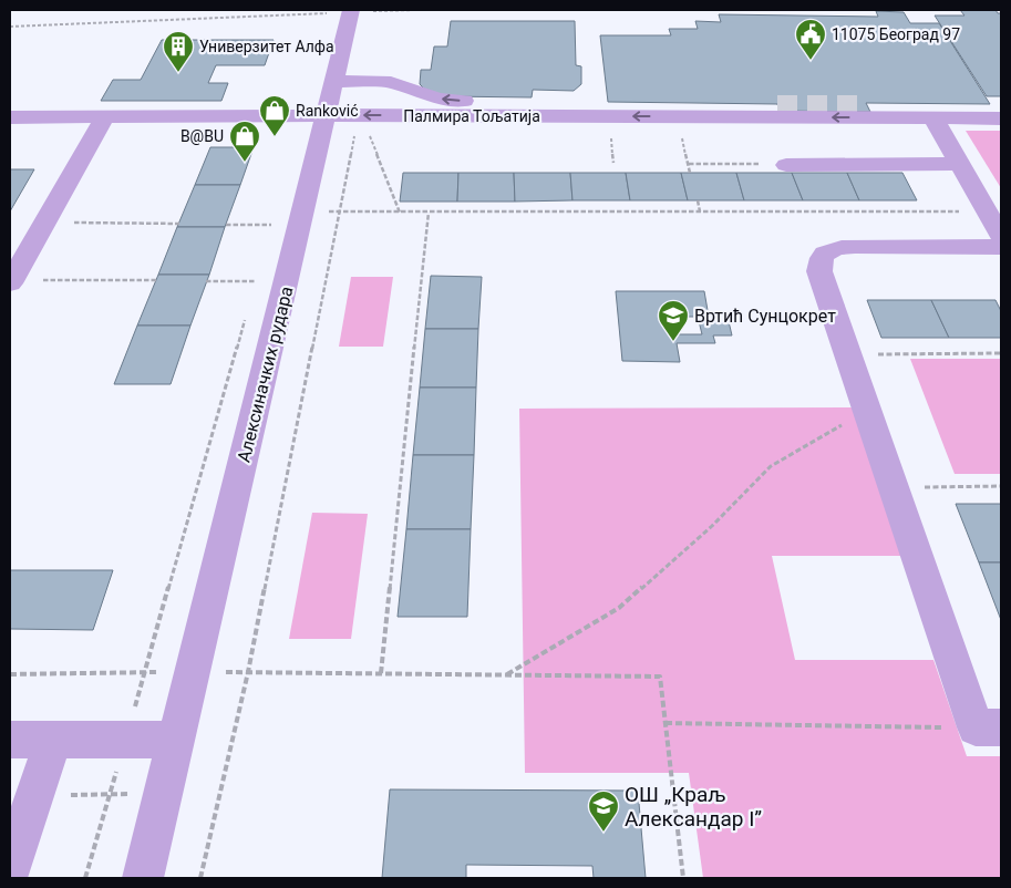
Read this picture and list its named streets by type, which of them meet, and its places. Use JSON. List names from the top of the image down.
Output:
{
  "streets": {
    "street": ["Палмира Тољатија", "Алексиначких рудара"]
  },
  "crossings": [
    ["Палмира Тољатија", "Алексиначких рудара"]
  ],
  "places": {
    "public building": ["11075 Београд 97"],
    "building": ["Универзитет Алфа"],
    "shop": ["Ranković", "B@BU"],
    "school or university": ["Вртић Сунцокрет", "ОШ „Краљ Александар I”"]
  }
}
